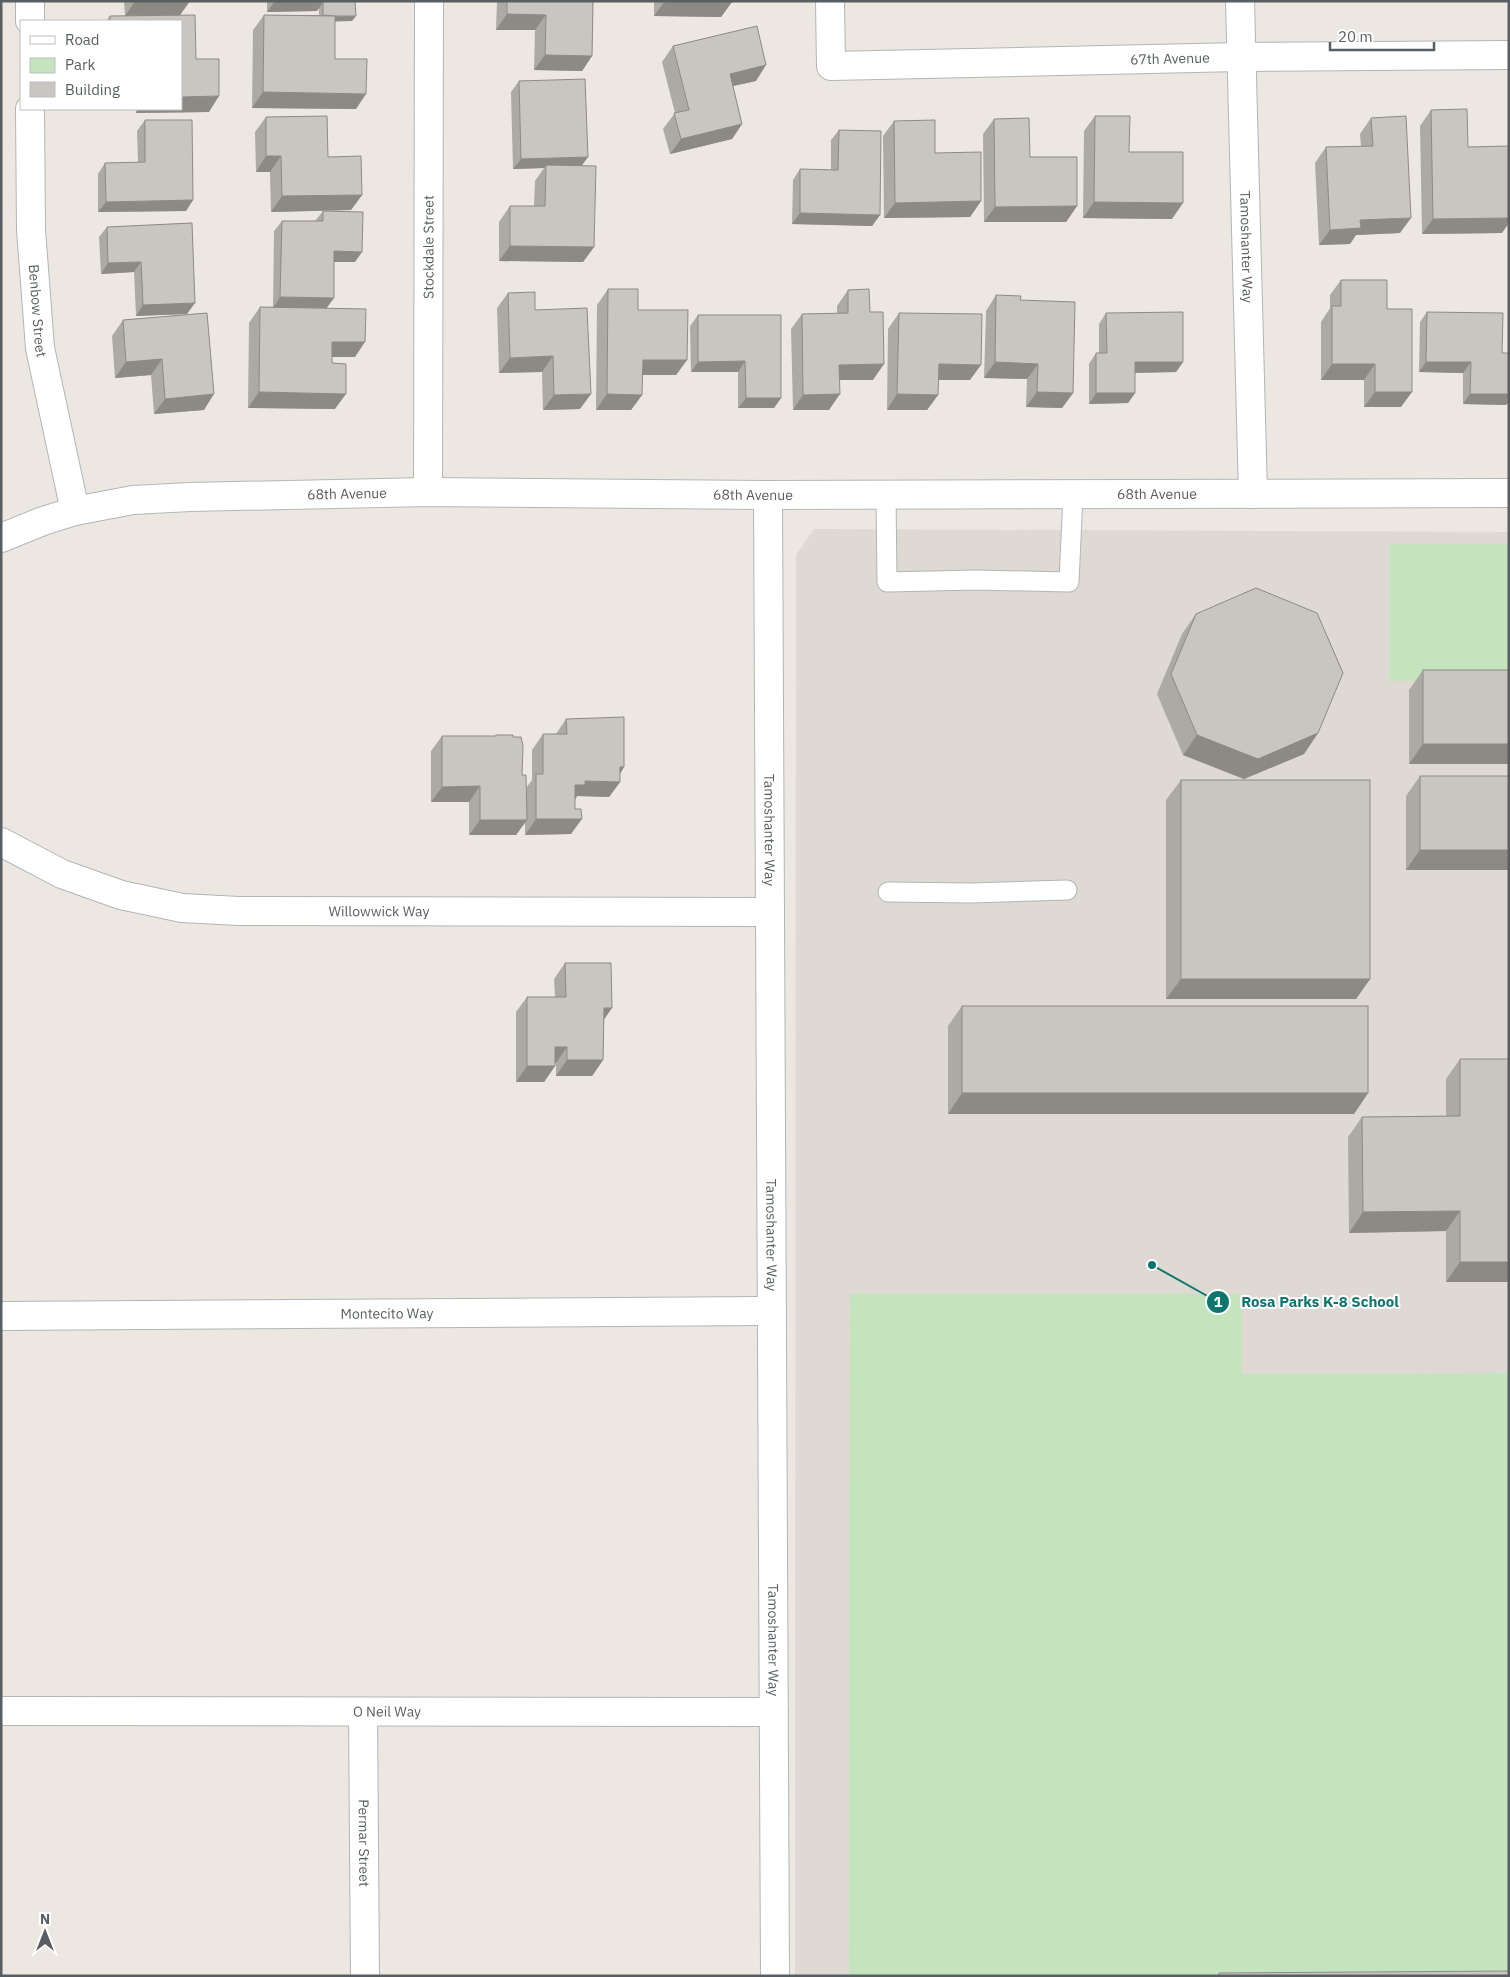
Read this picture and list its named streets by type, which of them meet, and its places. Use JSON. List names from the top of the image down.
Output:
{
  "streets": {
    "street": [
      "67th Avenue",
      "Stockdale Street",
      "Tamoshanter Way",
      "Benbow Street",
      "68th Avenue",
      "Willowwick Way",
      "Montecito Way",
      "O Neil Way",
      "Permar Street"
    ]
  },
  "crossings": [
    ["67th Avenue", "Tamoshanter Way"],
    ["Stockdale Street", "68th Avenue"],
    ["Tamoshanter Way", "68th Avenue"],
    ["Tamoshanter Way", "Willowwick Way"],
    ["Tamoshanter Way", "Montecito Way"],
    ["Tamoshanter Way", "O Neil Way"],
    ["Benbow Street", "68th Avenue"],
    ["O Neil Way", "Permar Street"]
  ],
  "places": ["Rosa Parks K-8 School"],
  "legend": ["Road", "Park", "Building"],
  "scale_bar": "20 m",
  "north": "top"
}
